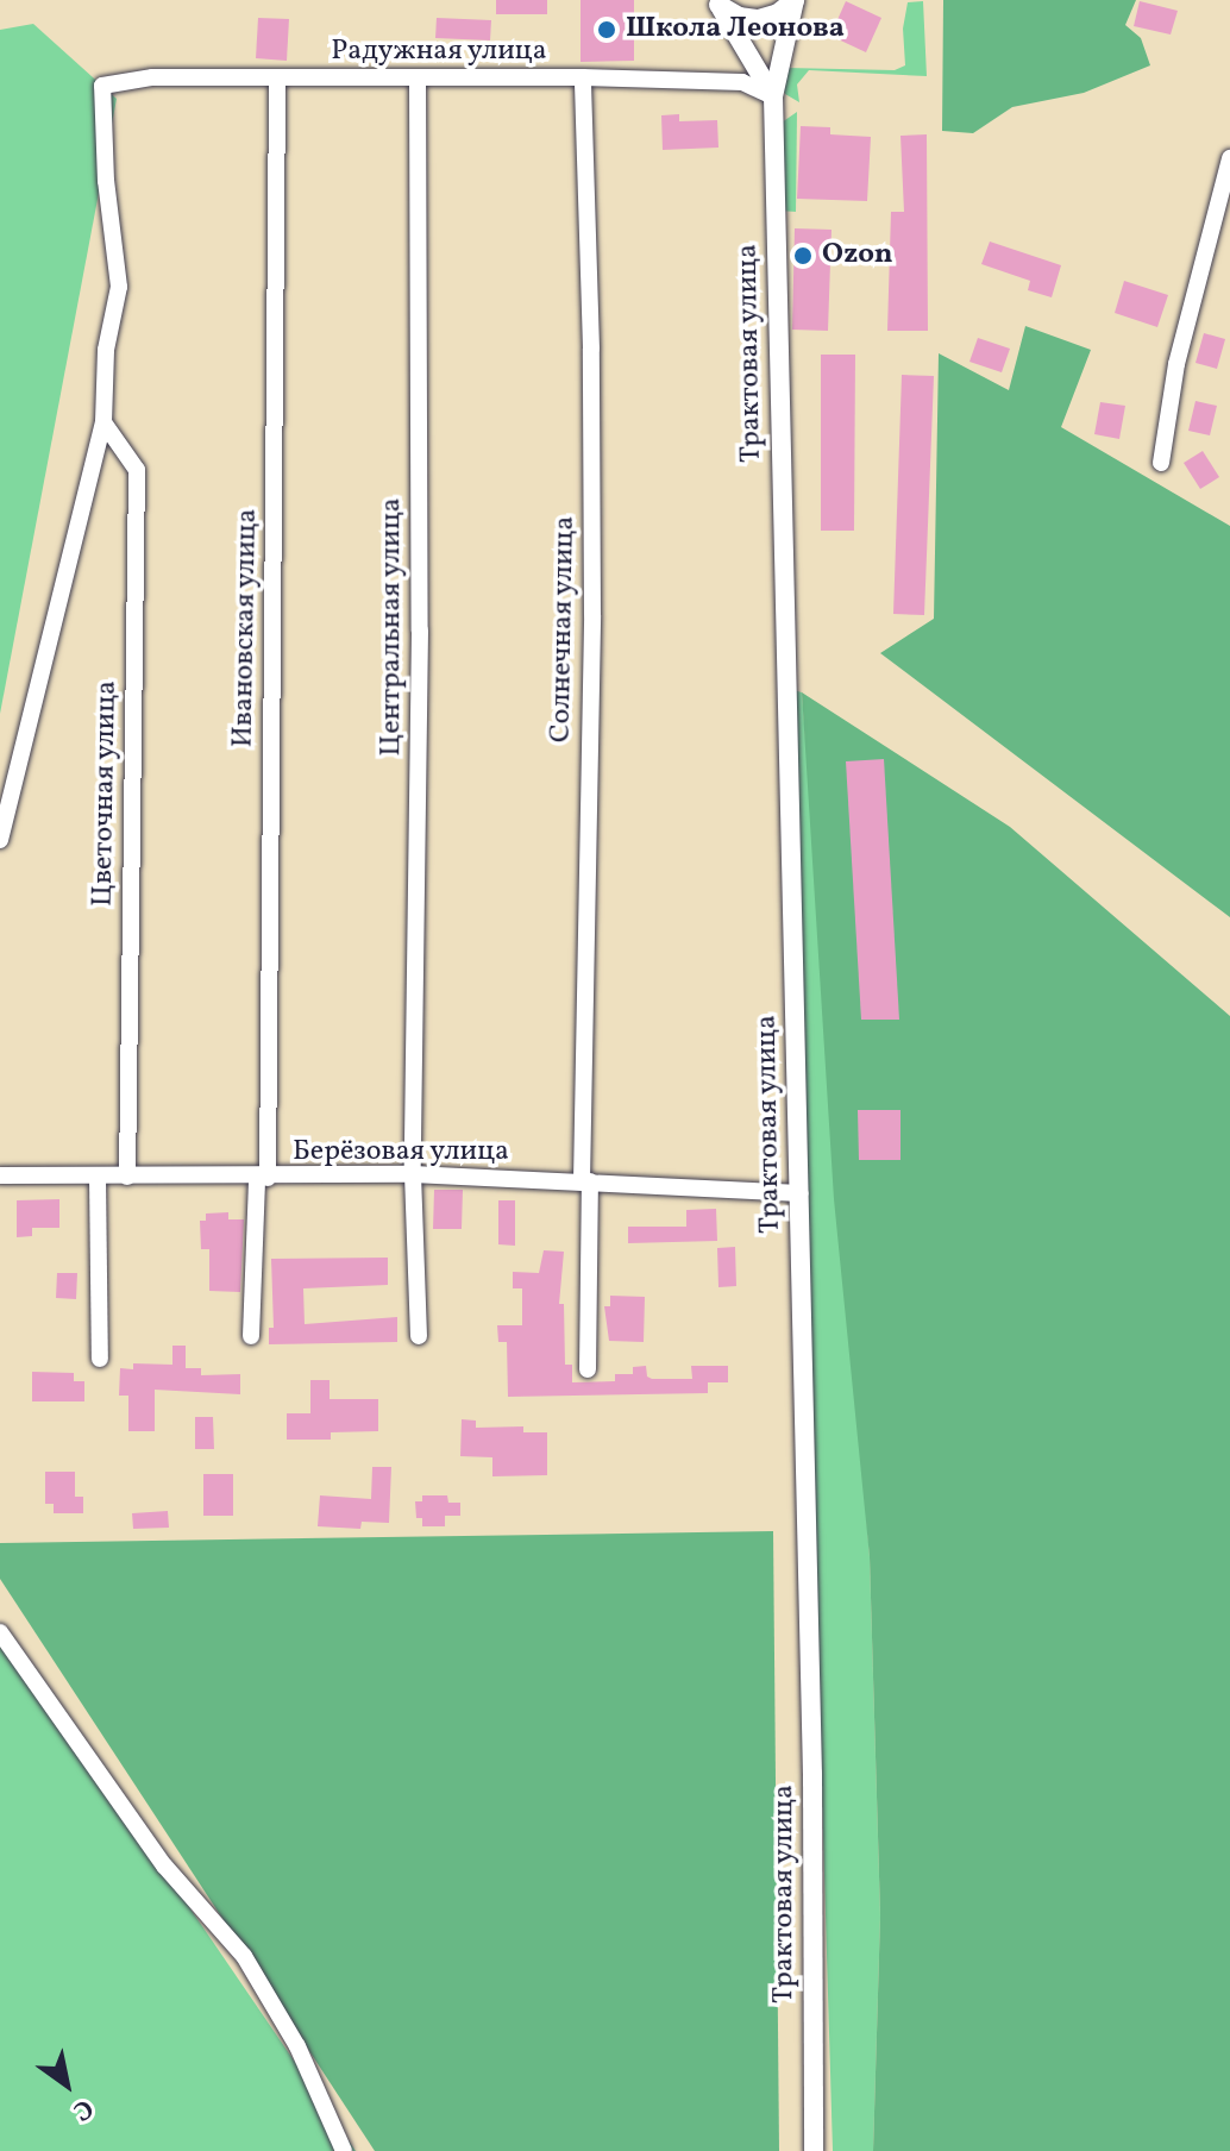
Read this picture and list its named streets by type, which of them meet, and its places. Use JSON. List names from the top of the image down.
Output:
{
  "streets": {
    "street": [
      "Радужная улица",
      "Трактовая улица",
      "Центральная улица",
      "Ивановская улица",
      "Солнечная улица",
      "Цветочная улица",
      "Берёзовая улица"
    ]
  },
  "crossings": [
    ["Радужная улица", "Трактовая улица"],
    ["Радужная улица", "Центральная улица"],
    ["Радужная улица", "Ивановская улица"],
    ["Радужная улица", "Солнечная улица"],
    ["Радужная улица", "Цветочная улица"],
    ["Трактовая улица", "Берёзовая улица"],
    ["Центральная улица", "Берёзовая улица"],
    ["Ивановская улица", "Берёзовая улица"],
    ["Солнечная улица", "Берёзовая улица"],
    ["Цветочная улица", "Берёзовая улица"]
  ],
  "places": ["Школа Леонова", "Ozon"],
  "north": "bottom right"
}
